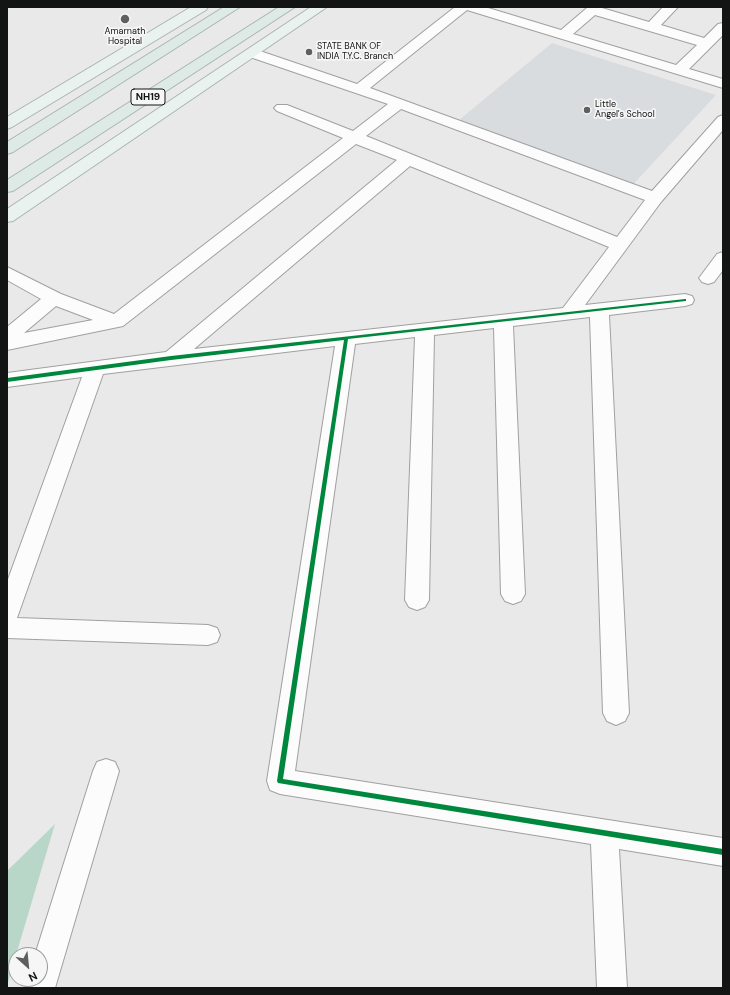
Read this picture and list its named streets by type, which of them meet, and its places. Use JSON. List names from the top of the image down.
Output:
{
  "streets": {
    "highway": ["NH19"]
  },
  "places": ["Amarnath Hospital", "STATE BANK OF INDIA T.Y.C. Branch", "Little Angel's School"],
  "north": "bottom right"
}
